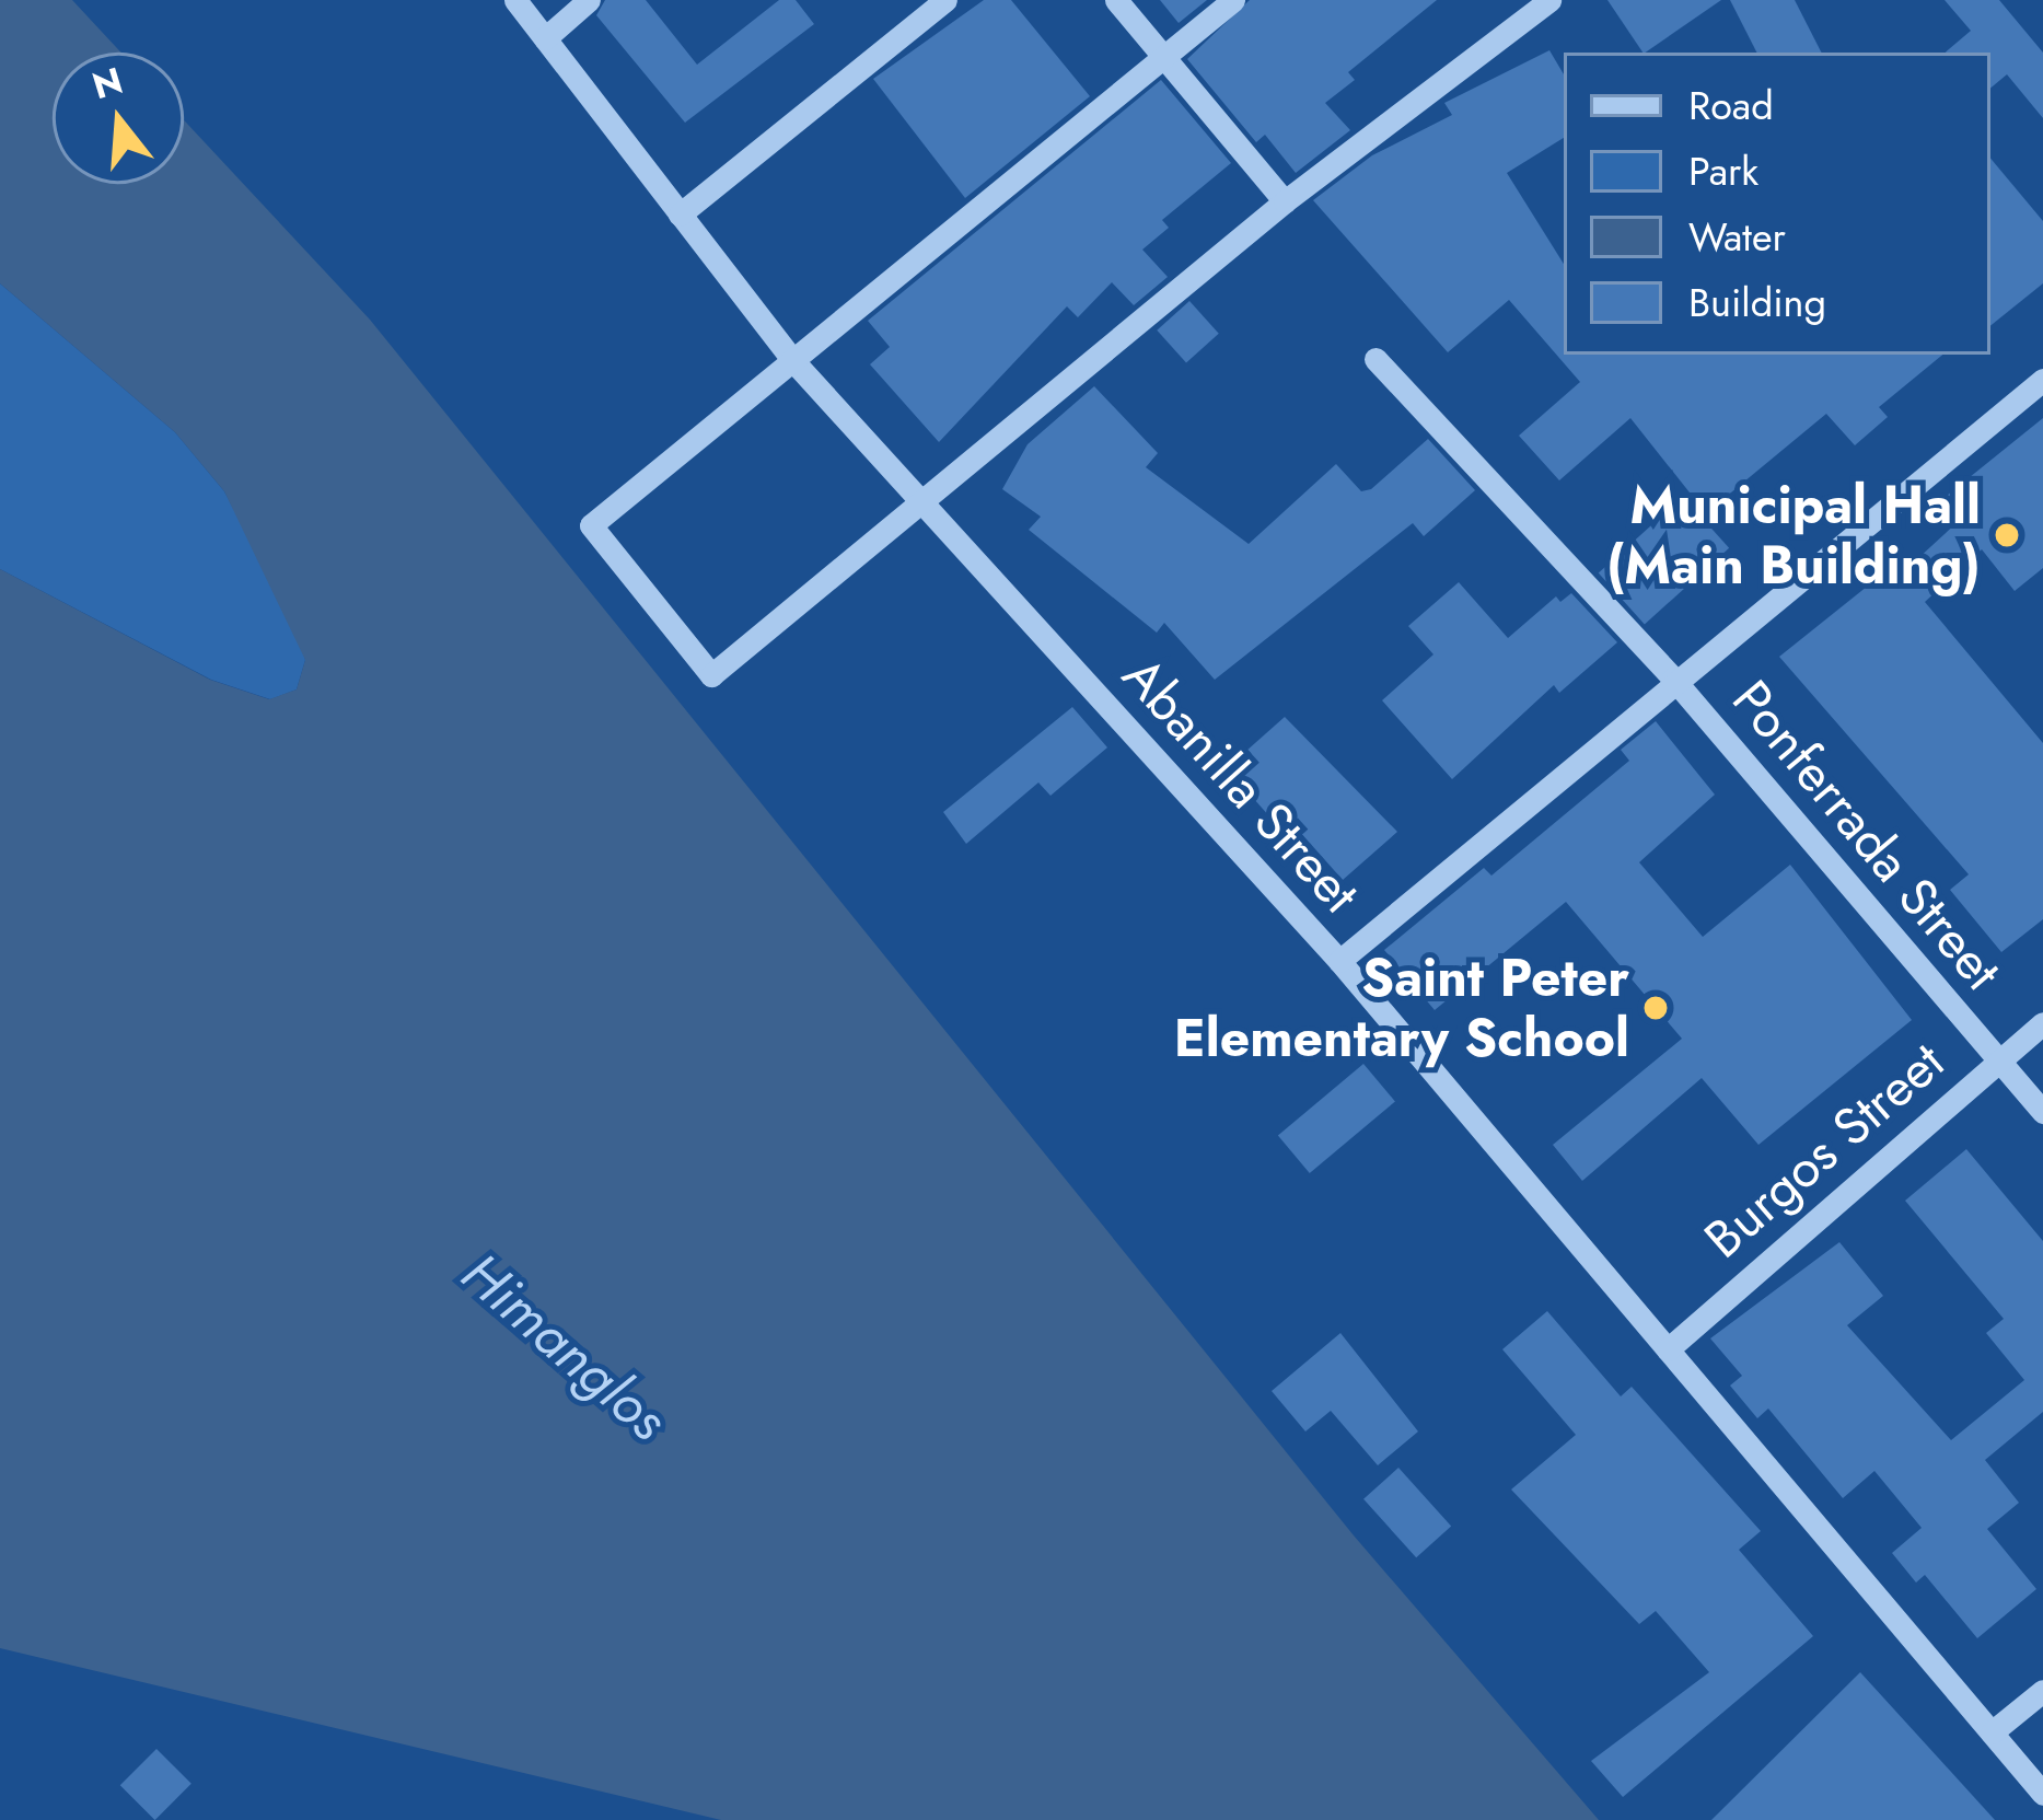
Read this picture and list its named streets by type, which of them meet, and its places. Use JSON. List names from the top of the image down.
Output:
{
  "streets": {
    "street": ["Abanilla Street", "Ponferrada Street", "Burgos Street"]
  },
  "crossings": [
    ["Abanilla Street", "Burgos Street"],
    ["Ponferrada Street", "Burgos Street"]
  ],
  "water": ["Himanglos"],
  "places": ["Municipal Hall (Main Building)", "Saint Peter Elementary School"],
  "legend": [
    "Road",
    "Park",
    "Water",
    "Building"
  ],
  "north": "top"
}
